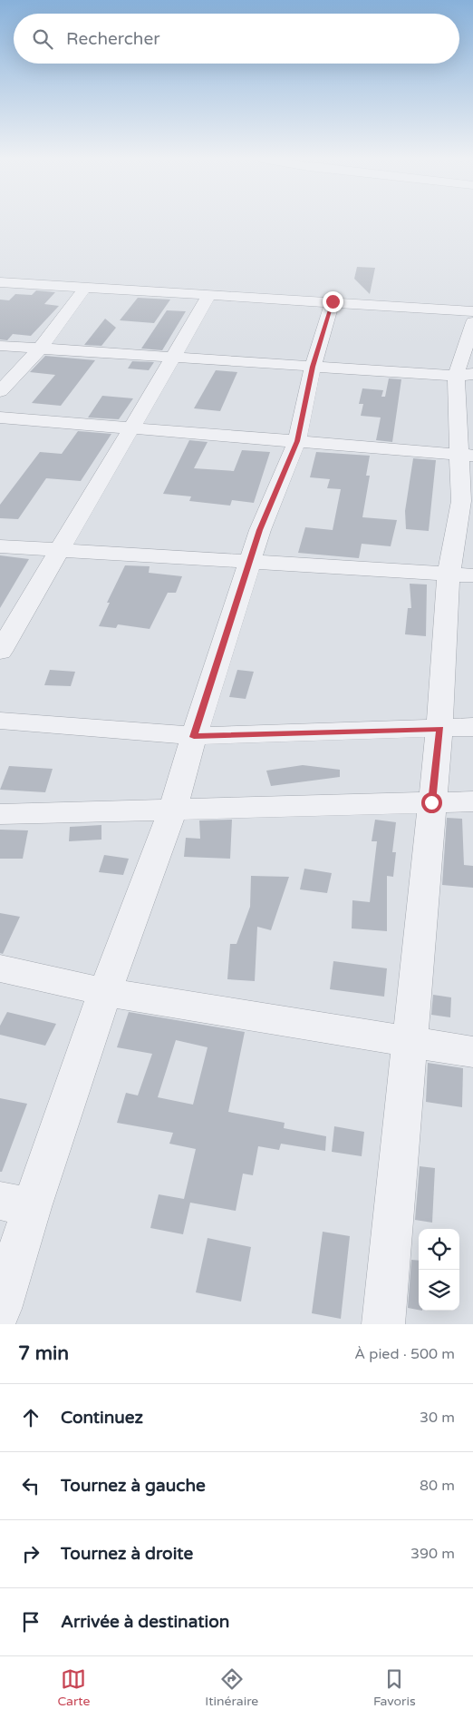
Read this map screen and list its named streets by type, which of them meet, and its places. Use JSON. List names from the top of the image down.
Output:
{
  "page": {
    "search": "Rechercher",
    "heading": ["7 min", "À pied · 500 m"],
    "list": [
      ["Continuez", "30 m"],
      ["Tournez à gauche", "80 m"],
      ["Tournez à droite", "390 m"],
      "Arrivée à destination"
    ],
    "nav": ["Carte", "Itinéraire", "Favoris"]
  }
}
